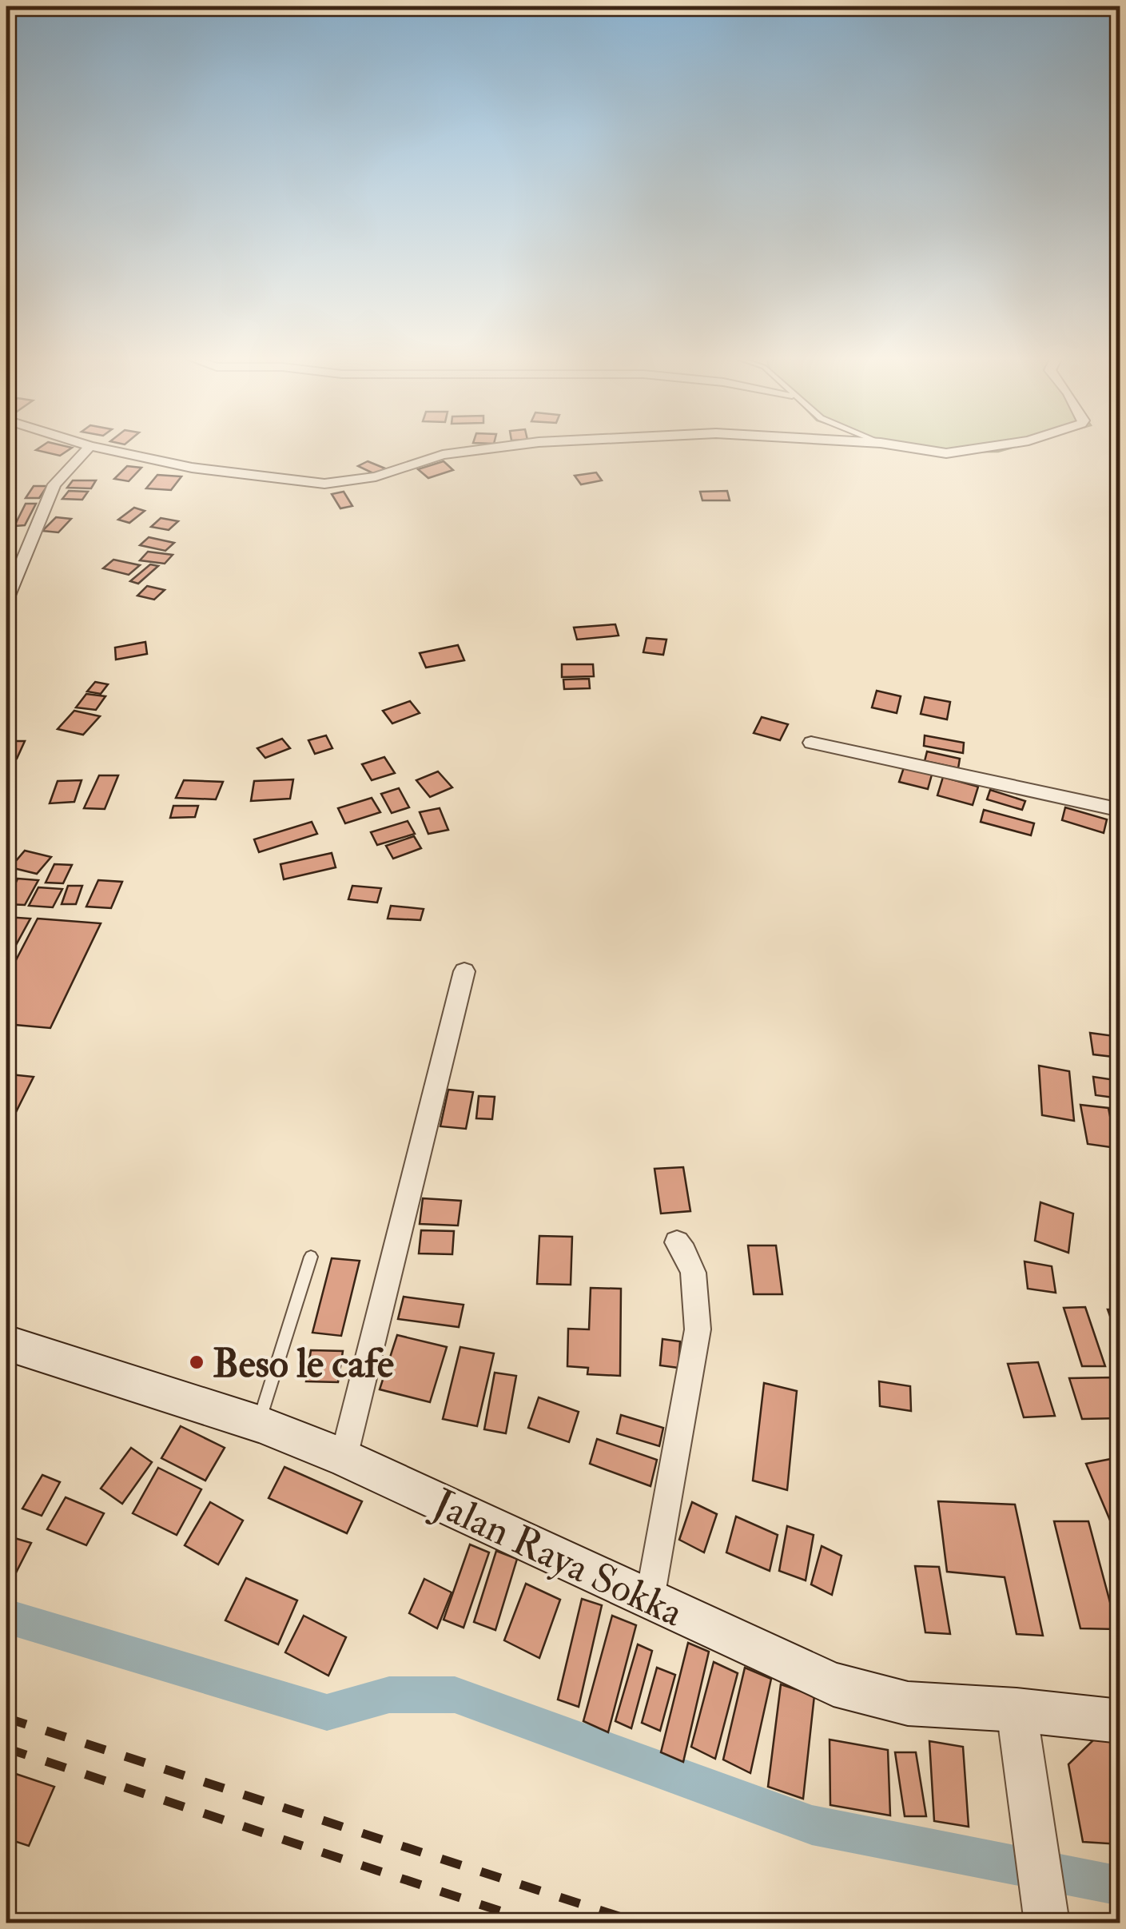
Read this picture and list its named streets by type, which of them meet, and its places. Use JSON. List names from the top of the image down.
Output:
{
  "streets": {
    "main road": ["Jalan Raya Sokka"]
  },
  "places": ["Beso le cafe"]
}
